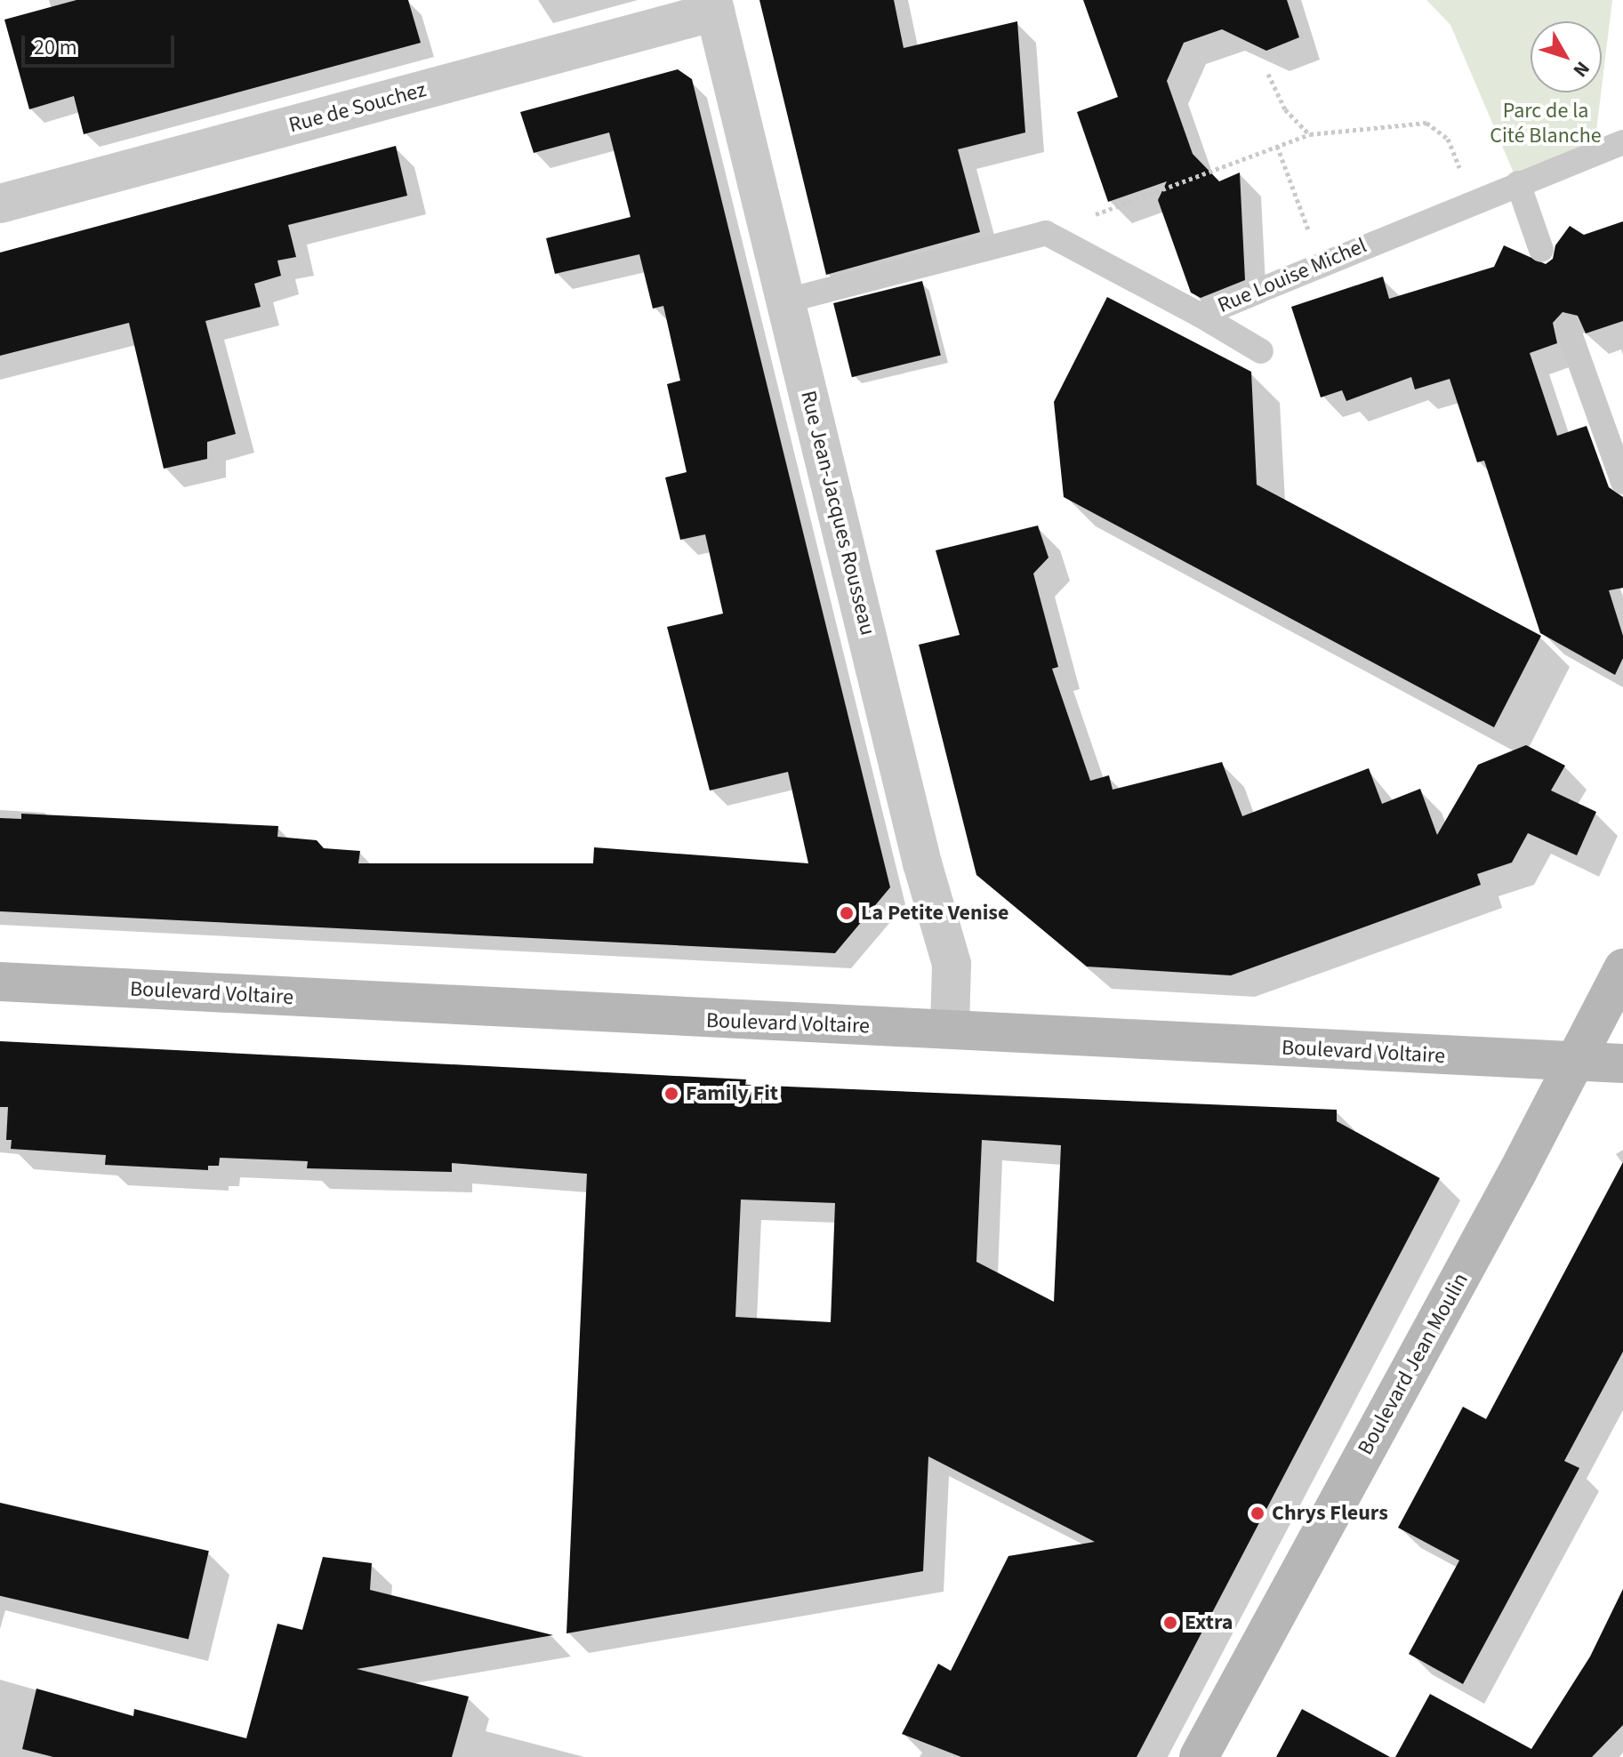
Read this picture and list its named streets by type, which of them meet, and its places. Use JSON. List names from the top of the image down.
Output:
{
  "streets": {
    "street": [
      "Rue de Souchez",
      "Rue Jean-Jacques Rousseau",
      "Boulevard Voltaire",
      "Boulevard Jean Moulin"
    ],
    "lane": ["Rue Louise Michel"]
  },
  "crossings": [
    ["Rue de Souchez", "Rue Jean-Jacques Rousseau"],
    ["Rue Jean-Jacques Rousseau", "Boulevard Voltaire"],
    ["Boulevard Voltaire", "Boulevard Jean Moulin"]
  ],
  "parks": ["Parc de la Cité Blanche"],
  "places": [
    "La Petite Venise",
    "Family Fit",
    "Chrys Fleurs",
    "Extra"
  ],
  "scale_bar": "20 m",
  "north": "bottom right"
}
